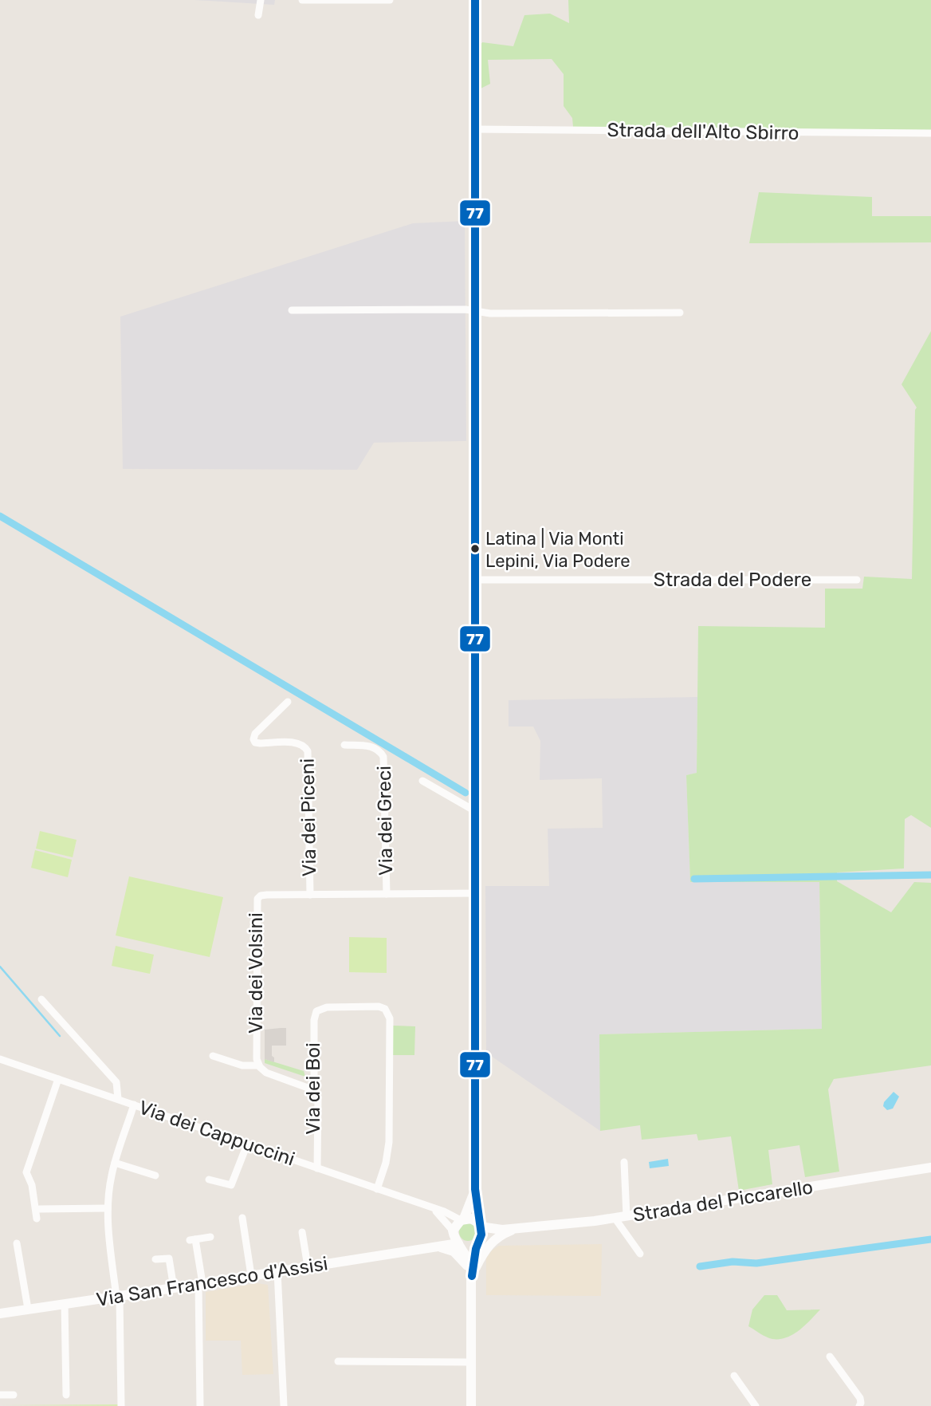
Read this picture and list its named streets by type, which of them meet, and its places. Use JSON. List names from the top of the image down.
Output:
{
  "streets": {
    "main road": ["Strada del Piccarello", "Via San Francesco d'Assisi"],
    "street": [
      "Strada dell'Alto Sbirro",
      "Strada del Podere",
      "Via dei Piceni",
      "Via dei Greci",
      "Via dei Volsini",
      "Via dei Boi",
      "Via dei Cappuccini"
    ]
  },
  "crossings": [
    ["Via dei Piceni", "Via dei Volsini"],
    ["Via dei Greci", "Via dei Volsini"],
    ["Via dei Boi", "Via dei Cappuccini"],
    ["Via dei Cappuccini", "Strada del Piccarello"],
    ["Via dei Cappuccini", "Via San Francesco d'Assisi"],
    ["Strada del Piccarello", "Via San Francesco d'Assisi"]
  ],
  "places": ["Latina | Via Monti Lepini, Via Podere"],
  "lines": ["transit line 77"]
}
